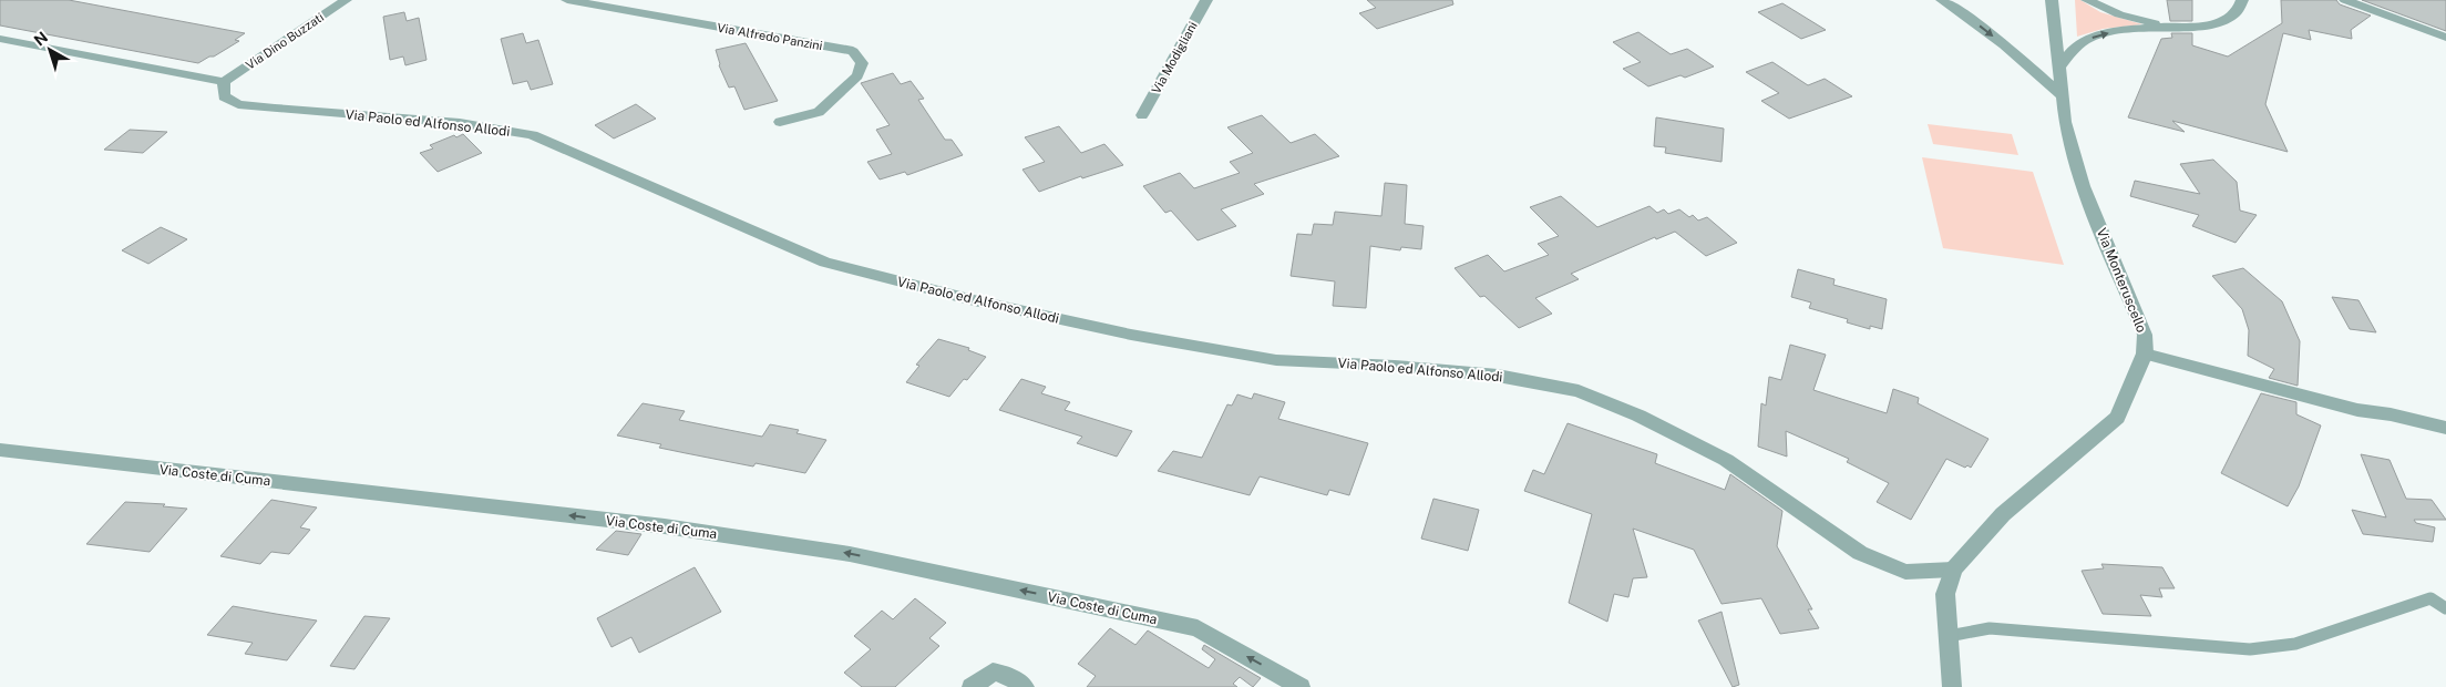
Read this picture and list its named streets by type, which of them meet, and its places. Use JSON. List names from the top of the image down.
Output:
{
  "streets": {
    "street": [
      "Via Alfredo Panzini",
      "Via Dino Buzzati",
      "Via Modigliani",
      "Via Paolo ed Alfonso Allodi",
      "Via Monteruscello",
      "Via Coste di Cuma"
    ]
  },
  "crossings": [
    ["Via Dino Buzzati", "Via Paolo ed Alfonso Allodi"],
    ["Via Paolo ed Alfonso Allodi", "Via Monteruscello"]
  ],
  "one_way": ["Via Coste di Cuma"],
  "north": "top left"
}
